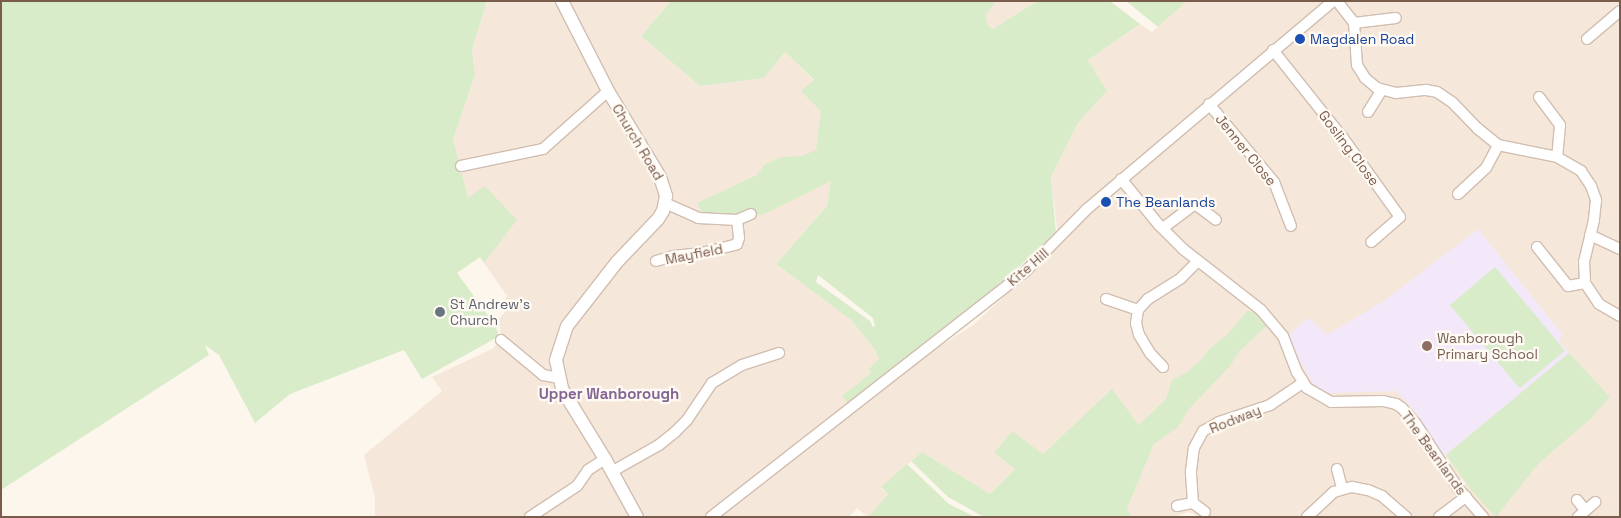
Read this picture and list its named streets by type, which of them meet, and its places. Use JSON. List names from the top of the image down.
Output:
{
  "streets": {
    "street": [
      "Church Road",
      "Gosling Close",
      "Jenner Close",
      "Mayfield",
      "Kite Hill",
      "Rodway",
      "The Beanlands"
    ]
  },
  "crossings": [
    ["Gosling Close", "Kite Hill"],
    ["Jenner Close", "Kite Hill"],
    ["Rodway", "The Beanlands"]
  ],
  "districts": ["Upper Wanborough"],
  "places": [
    "Magdalen Road",
    "The Beanlands",
    "St Andrew's Church",
    "Wanborough Primary School"
  ]
}
